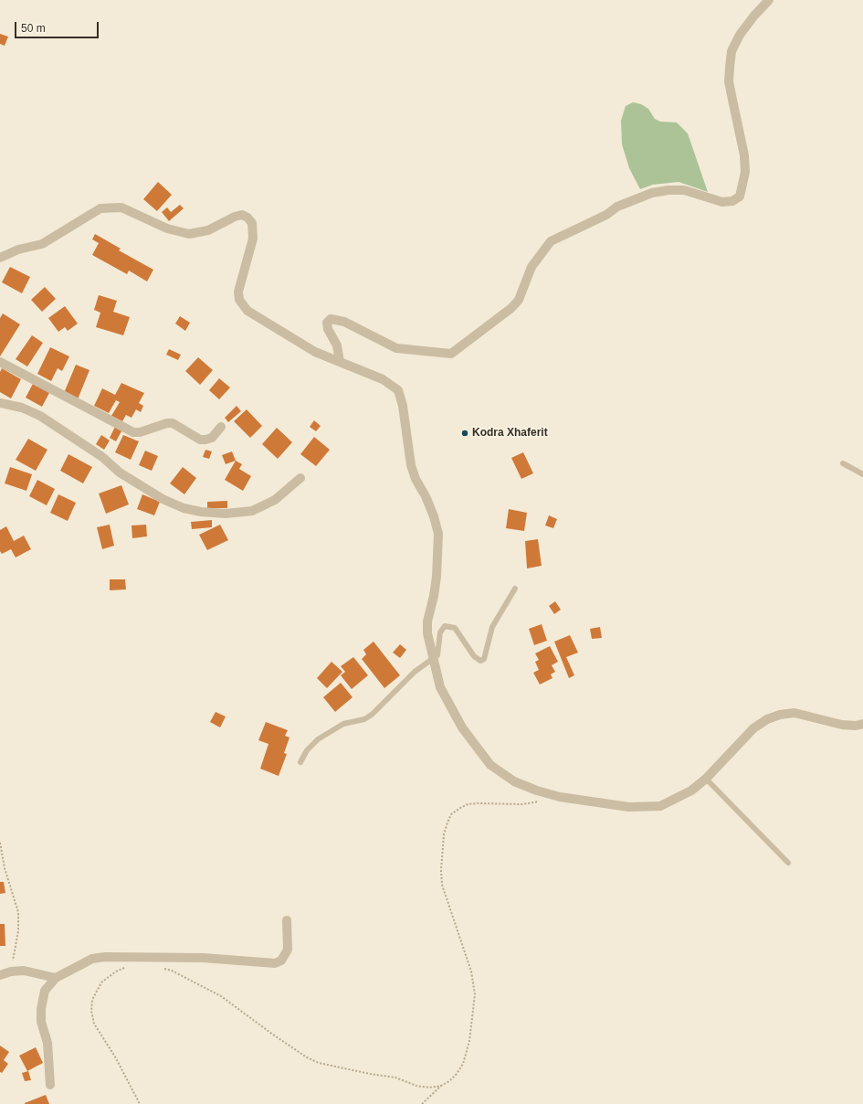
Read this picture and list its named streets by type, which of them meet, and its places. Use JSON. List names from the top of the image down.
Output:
{
  "places": ["Kodra Xhaferit"],
  "scale_bar": "50 m"
}
